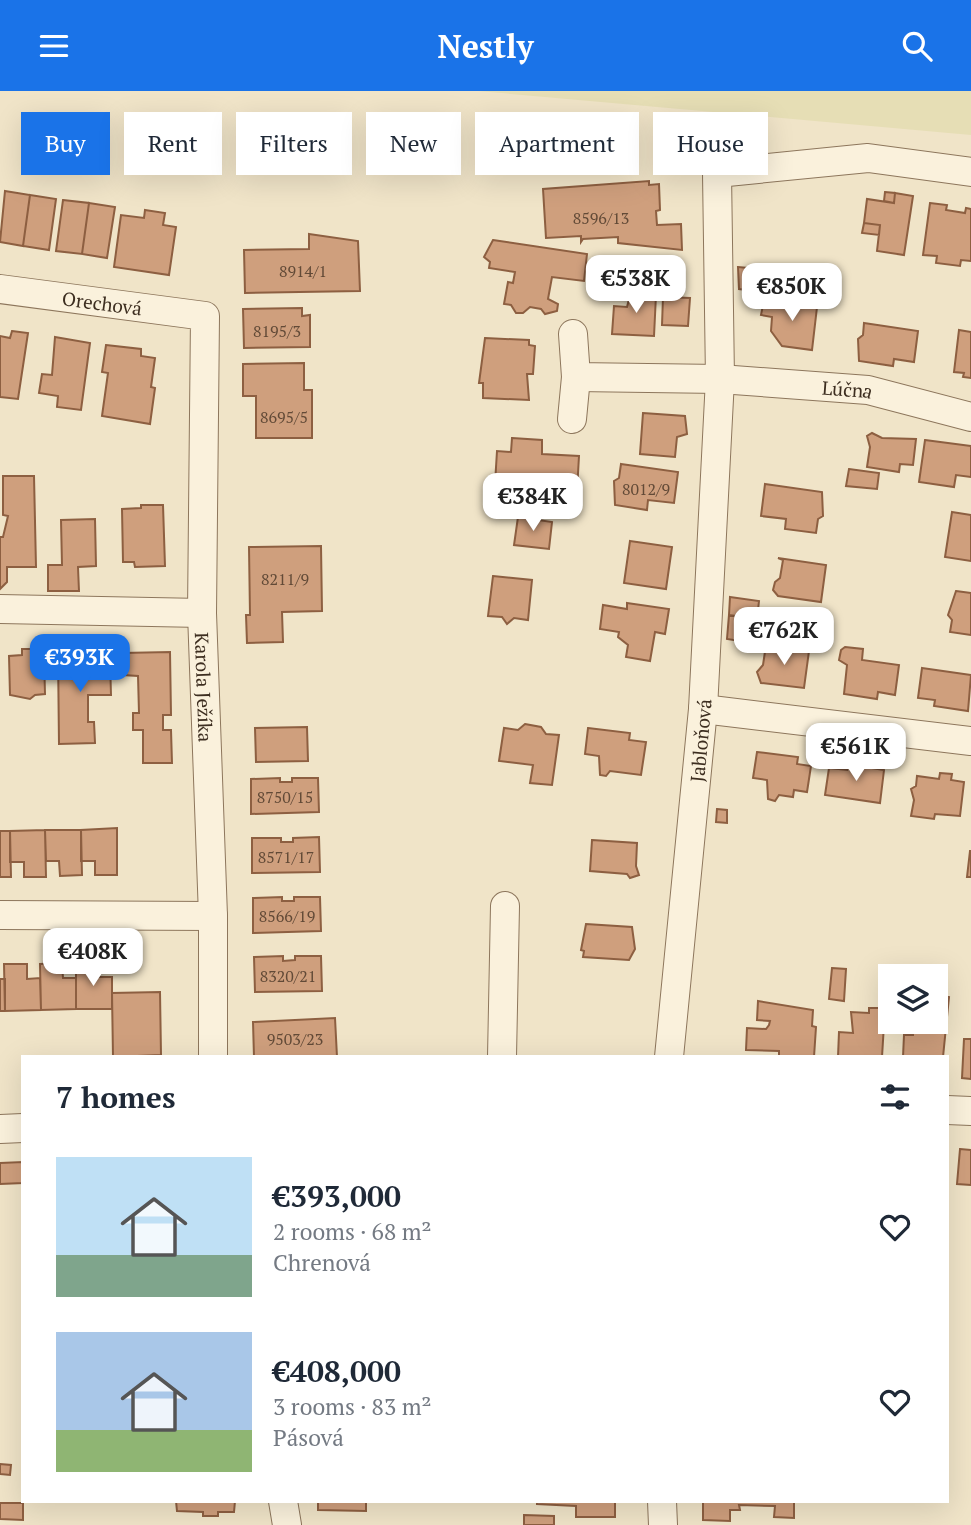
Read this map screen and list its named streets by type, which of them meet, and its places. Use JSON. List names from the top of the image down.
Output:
{
  "streets": {
    "street": [
      "Orechová",
      "Lúčna",
      "Karola Ježíka",
      "Jabloňová"
    ]
  },
  "crossings": [
    ["Orechová", "Karola Ježíka"],
    ["Lúčna", "Jabloňová"]
  ],
  "house_numbers": [
    "8596/13",
    "8914/1",
    "8195/3",
    "8695/5",
    "8012/9",
    "8211/9",
    "8750/15",
    "8571/17",
    "8566/19",
    "8320/21",
    "9503/23"
  ],
  "page": {
    "header": "Nestly",
    "chip": [
      "Buy",
      "Rent",
      "Filters",
      "New",
      "Apartment",
      "House"
    ],
    "price": [
      "€538K",
      "€850K",
      "€384K",
      "€762K",
      "€393K",
      "€561K",
      "€408K"
    ],
    "heading": "7 homes",
    "list": [
      {
        "name": "€393,000",
        "note": "2 rooms · 68 m² · Chrenová"
      },
      {
        "name": "€408,000",
        "note": "3 rooms · 83 m² · Pásová"
      }
    ]
  }
}
